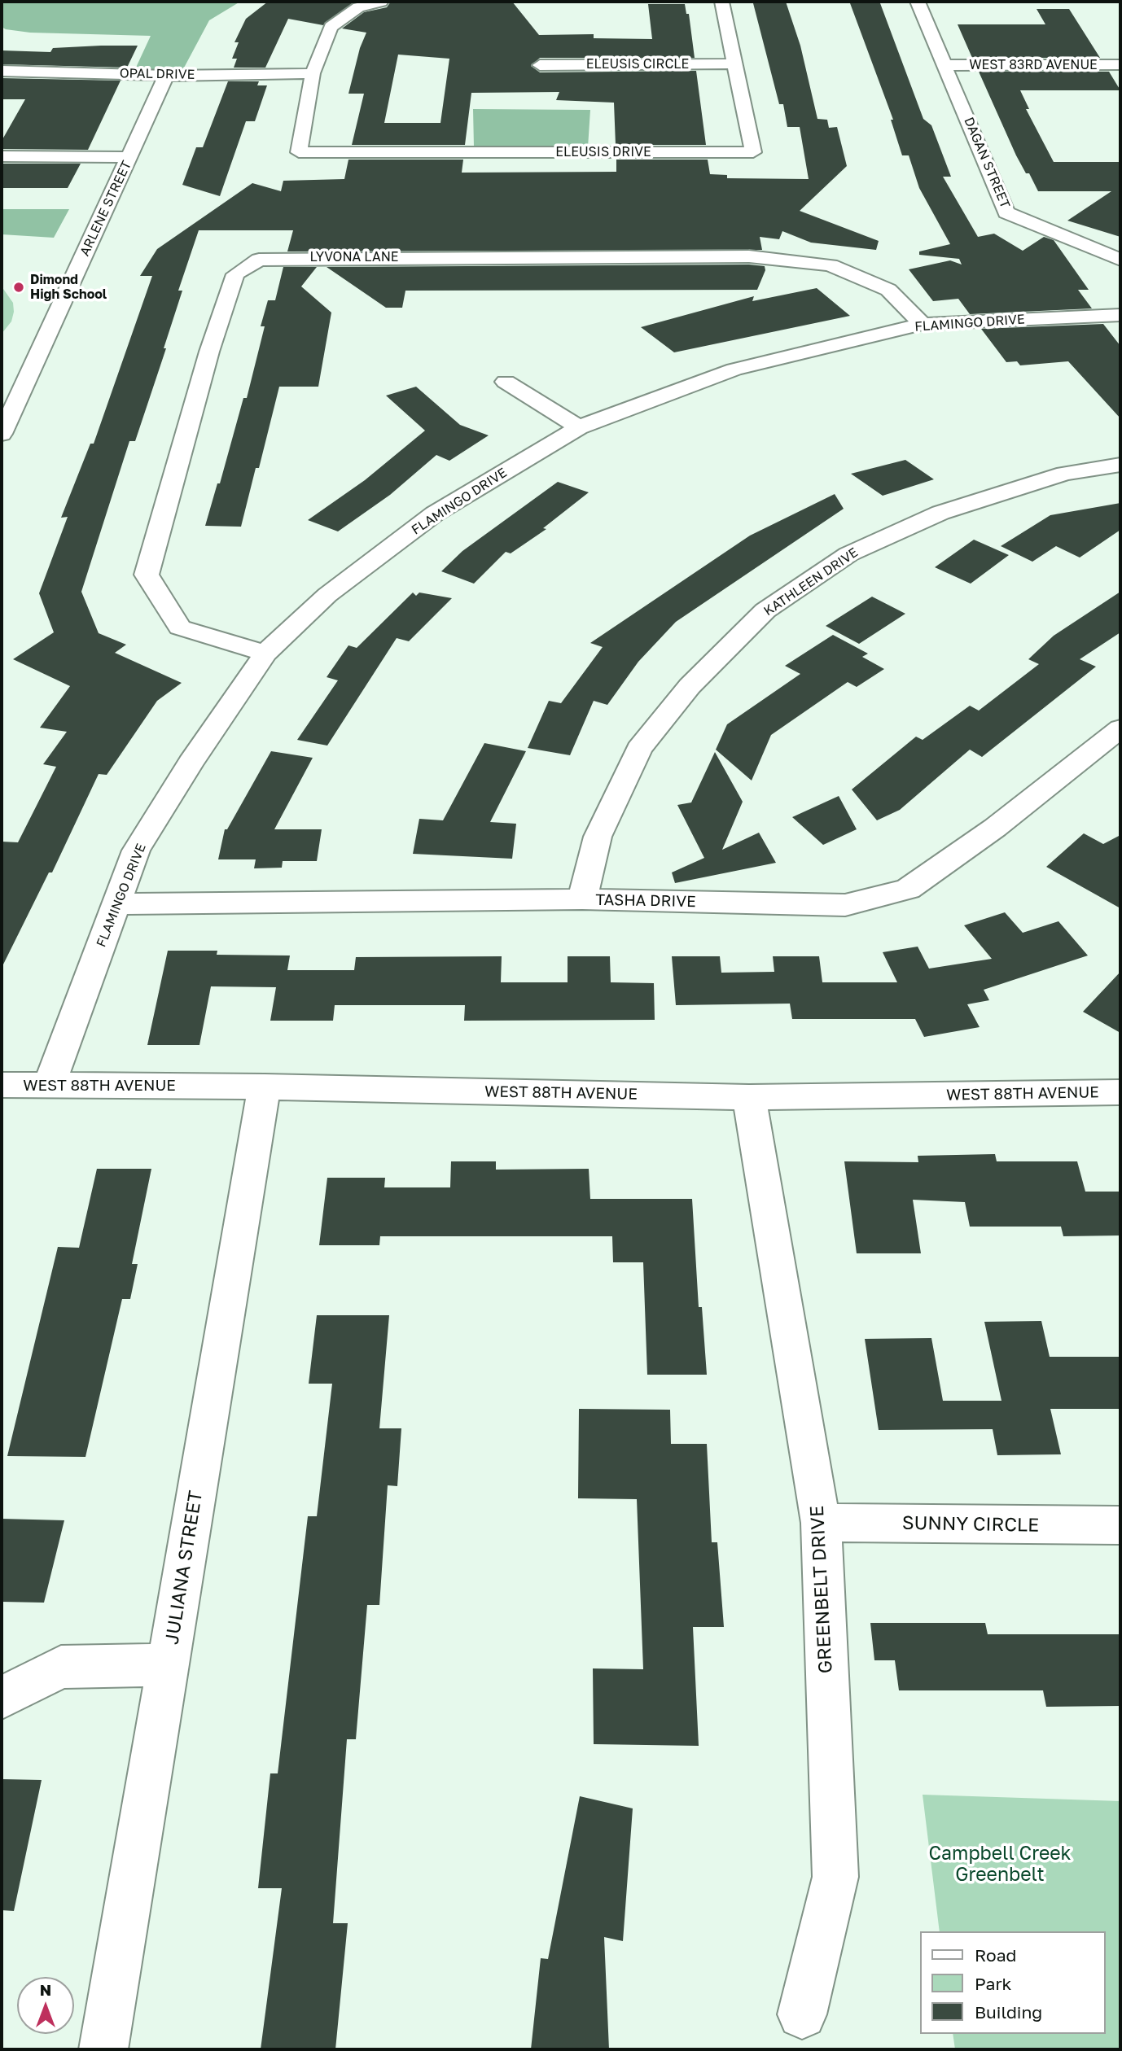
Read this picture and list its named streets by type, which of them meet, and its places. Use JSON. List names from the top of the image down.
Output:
{
  "streets": {
    "street": [
      "ELEUSIS CIRCLE",
      "WEST 83RD AVENUE",
      "OPAL DRIVE",
      "ELEUSIS DRIVE",
      "DAGAN STREET",
      "ARLENE STREET",
      "LYVONA LANE",
      "FLAMINGO DRIVE",
      "KATHLEEN DRIVE",
      "TASHA DRIVE",
      "WEST 88TH AVENUE",
      "SUNNY CIRCLE",
      "JULIANA STREET",
      "GREENBELT DRIVE"
    ]
  },
  "crossings": [
    ["ELEUSIS CIRCLE", "ELEUSIS DRIVE"],
    ["WEST 83RD AVENUE", "DAGAN STREET"],
    ["OPAL DRIVE", "ELEUSIS DRIVE"],
    ["OPAL DRIVE", "ARLENE STREET"],
    ["LYVONA LANE", "FLAMINGO DRIVE"],
    ["FLAMINGO DRIVE", "TASHA DRIVE"],
    ["FLAMINGO DRIVE", "WEST 88TH AVENUE"],
    ["KATHLEEN DRIVE", "TASHA DRIVE"],
    ["WEST 88TH AVENUE", "JULIANA STREET"],
    ["WEST 88TH AVENUE", "GREENBELT DRIVE"],
    ["SUNNY CIRCLE", "GREENBELT DRIVE"]
  ],
  "parks": ["Campbell Creek Greenbelt"],
  "places": ["Dimond High School"],
  "legend": ["Road", "Park", "Building"],
  "north": "top"
}
